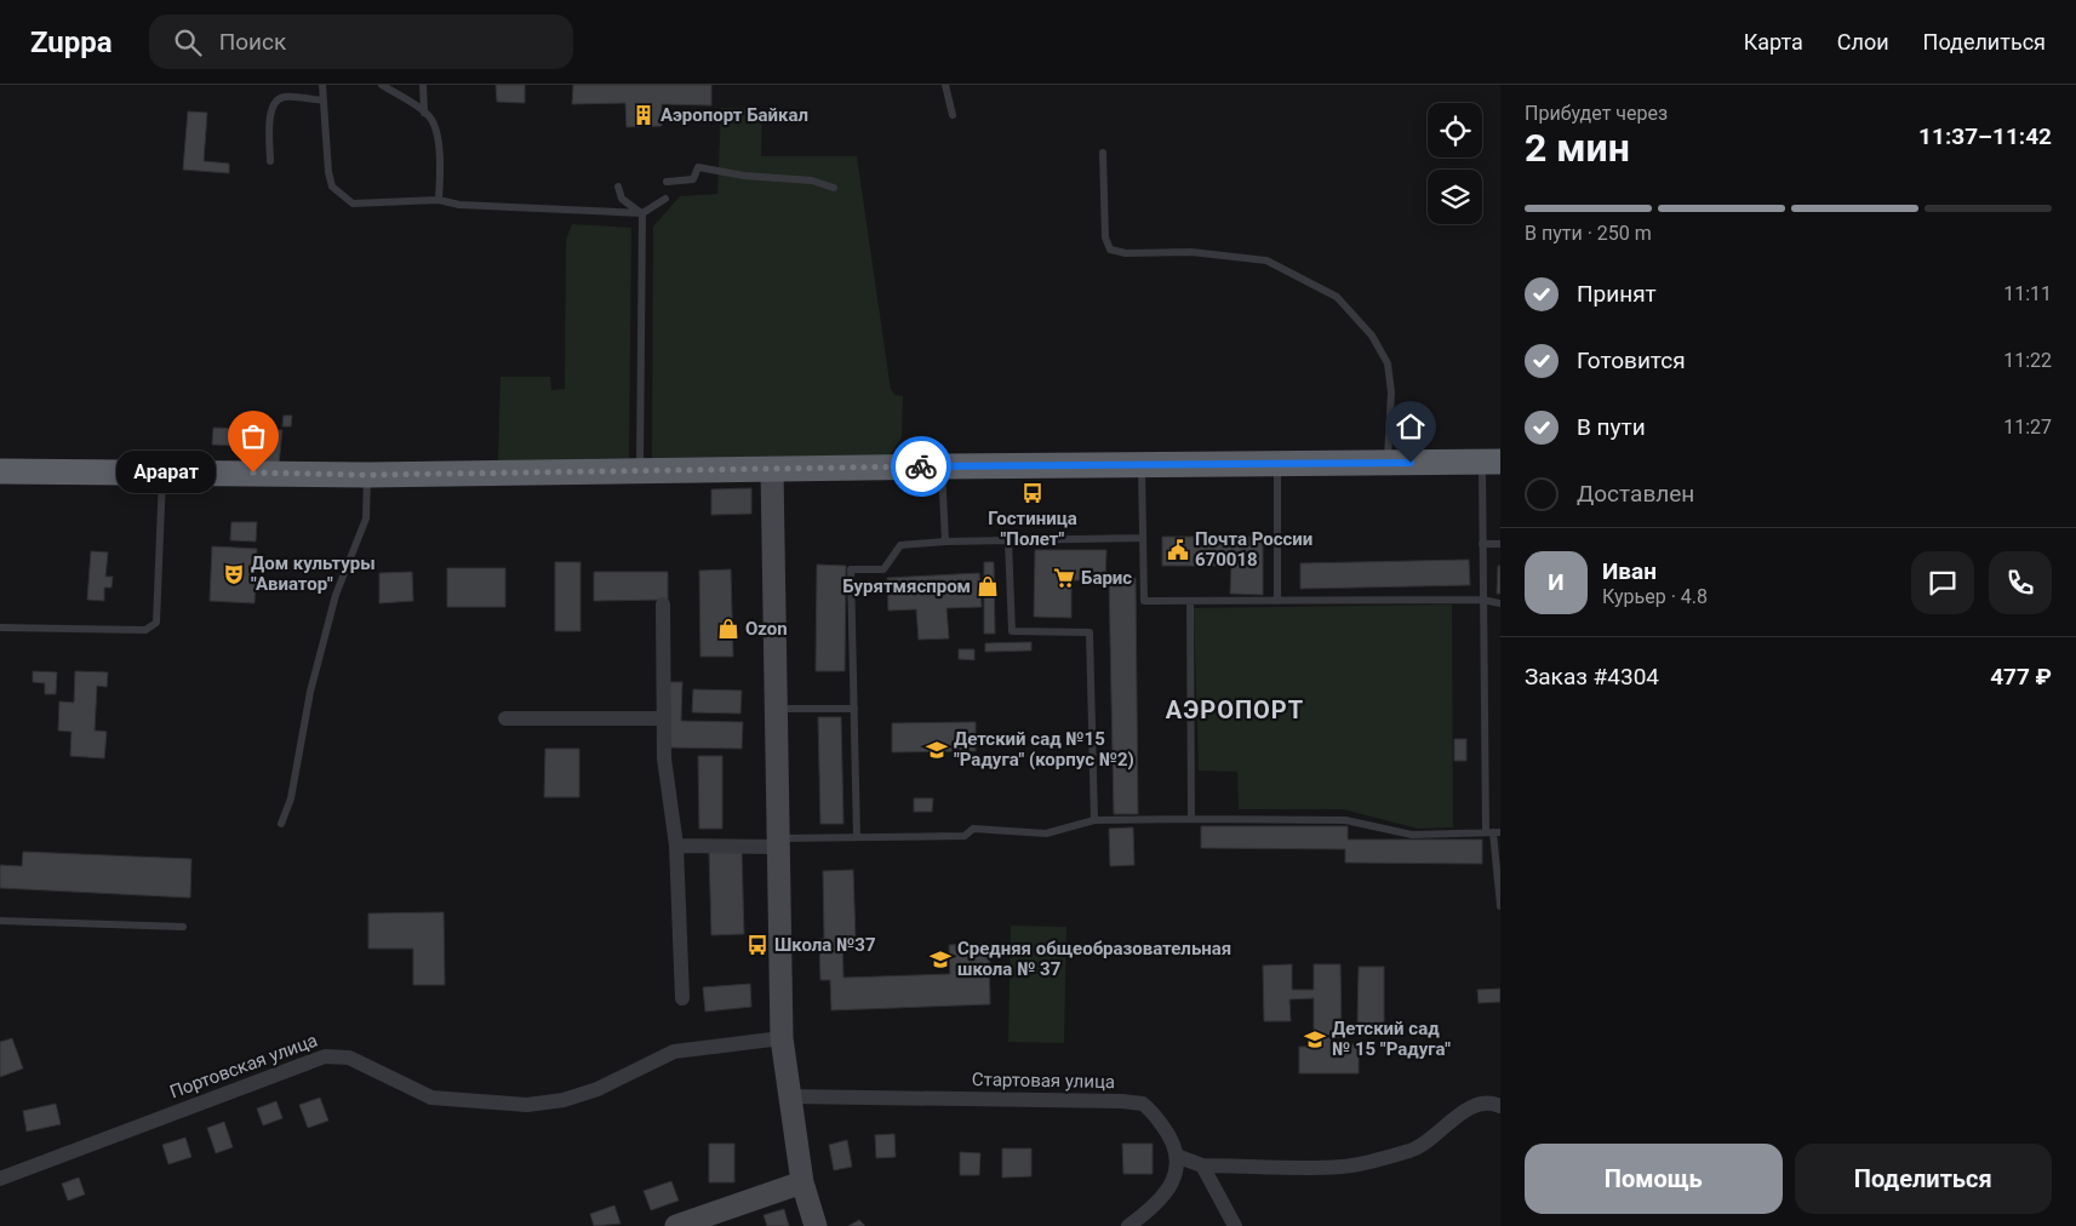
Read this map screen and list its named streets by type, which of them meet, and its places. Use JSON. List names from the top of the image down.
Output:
{
  "streets": {
    "street": ["Портовская улица", "Стартовая улица"]
  },
  "districts": ["АЭРОПОРТ"],
  "places": {
    "building": ["Аэропорт Байкал"],
    "other": ["Арарат"],
    "bus stop": ["Гостиница \"Полет\"", "Школа №37"],
    "public building": ["Почта России 670018"],
    "theatre": ["Дом культуры \"Авиатор\""],
    "supermarket": ["Барис"],
    "shop": ["Бурятмяспром", "Ozon"],
    "school or university": ["Детский сад №15 \"Радуга\" (корпус №2)", "Средняя общеобразовательная школа № 37", "Детский сад № 15 \"Радуга\""]
  },
  "page": {
    "header": "Zuppa",
    "search": "Поиск",
    "nav": ["Карта", "Слои", "Поделиться"],
    "heading": ["2 мин", "Прибудет через", "11:37–11:42"],
    "panel": [
      "Иван",
      "Курьер · 4.8",
      "Заказ #4304",
      "477 ₽"
    ],
    "bar": "В пути · 250 m",
    "list": [
      ["Принят", "11:11"],
      ["Готовится", "11:22"],
      ["В пути", "11:27"],
      "Доставлен"
    ],
    "bubble": "Арарат",
    "round": "И",
    "buttons": ["Помощь", "Поделиться"]
  }
}
